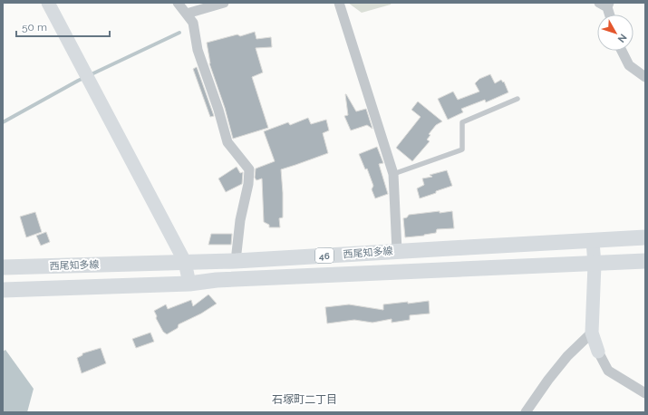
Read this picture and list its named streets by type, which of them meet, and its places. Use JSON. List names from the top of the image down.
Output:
{
  "streets": {
    "main road": ["西尾知多線", "46"]
  },
  "districts": ["石塚町二丁目"],
  "scale_bar": "50 m",
  "north": "bottom right"
}
